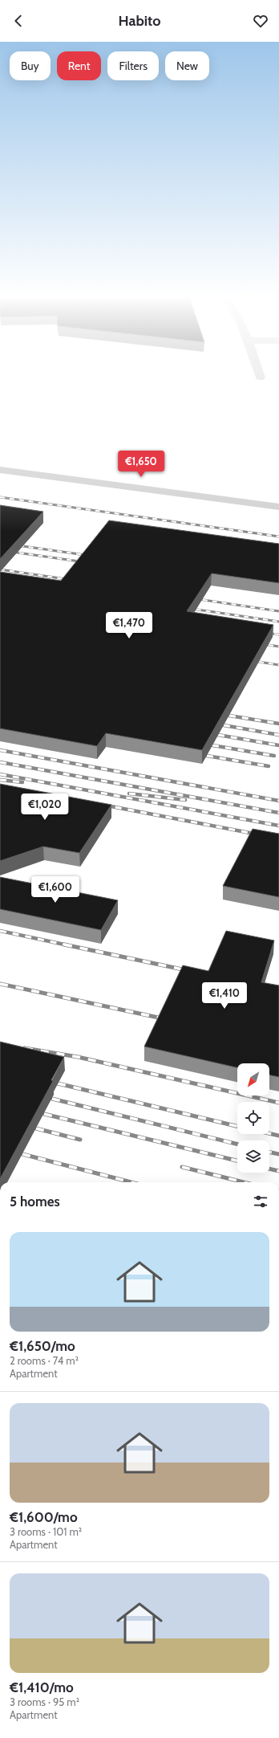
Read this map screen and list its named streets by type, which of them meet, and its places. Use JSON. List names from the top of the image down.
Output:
{
  "north": "bottom left",
  "page": {
    "header": "Habito",
    "chip": [
      "Buy",
      "Rent",
      "Filters",
      "New"
    ],
    "price": [
      "€1,650",
      "€1,470",
      "€1,020",
      "€1,600",
      "€1,410"
    ],
    "heading": "5 homes",
    "list": [
      {
        "name": "€1,650/mo",
        "note": "2 rooms · 74 m² · Apartment"
      },
      {
        "name": "€1,600/mo",
        "note": "3 rooms · 101 m² · Apartment"
      },
      {
        "name": "€1,410/mo",
        "note": "3 rooms · 95 m² · Apartment"
      }
    ]
  }
}
